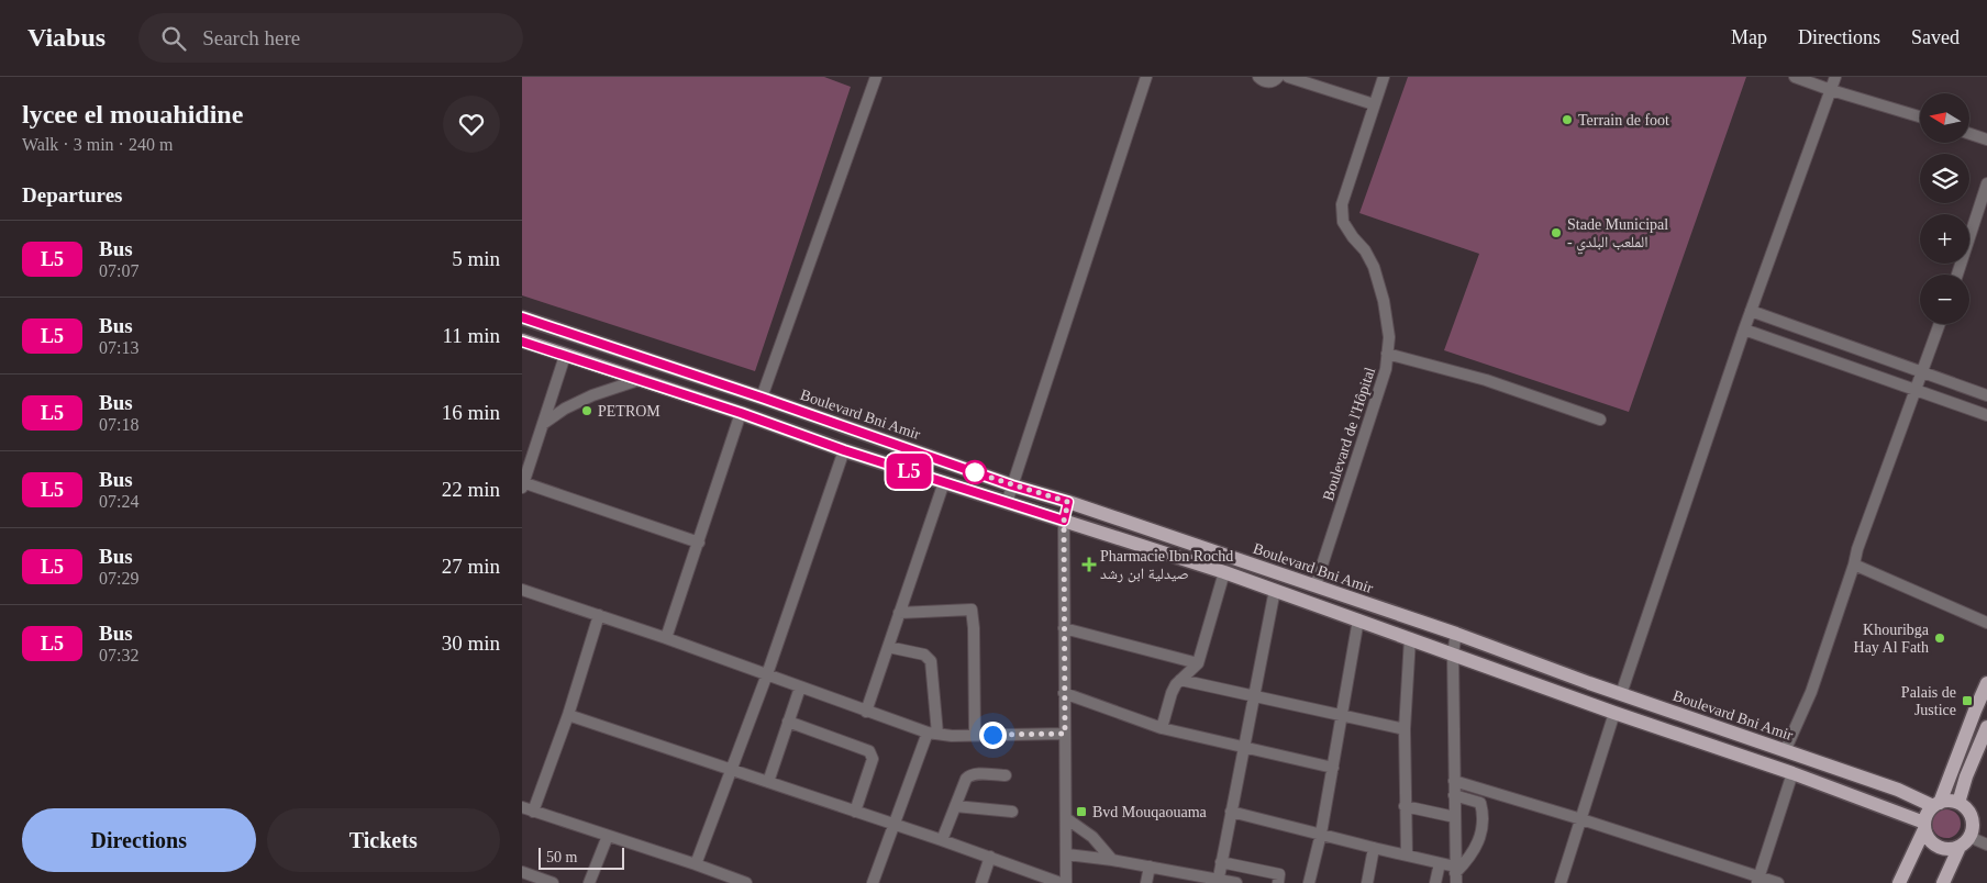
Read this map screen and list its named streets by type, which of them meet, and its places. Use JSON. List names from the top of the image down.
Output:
{
  "streets": {
    "main road": ["Boulevard Bni Amir"],
    "street": ["Boulevard de l'Hôpital"]
  },
  "crossings": [
    ["Boulevard Bni Amir", "Boulevard de l'Hôpital"]
  ],
  "places": {
    "other": [
      "Terrain de foot",
      "Stade Municipal - الملعب البلدي",
      "PETROM",
      "Khouribga Hay Al Fath"
    ],
    "health": ["Pharmacie Ibn Rochd صيدلية ابن رشد"],
    "transit": ["Palais de Justice", "Bvd Mouqaouama"]
  },
  "lines": ["bus line L5"],
  "scale_bar": "50 m",
  "north": "left",
  "page": {
    "header": "Viabus",
    "search": "Search here",
    "nav": ["Map", "Directions", "Saved"],
    "heading": [
      ["lycee el mouahidine", "Walk · 3 min · 240 m"],
      "Departures"
    ],
    "on_map": "L5",
    "map_buttons": ["+", "−"],
    "list": [
      {
        "mark": "L5",
        "name": "Bus",
        "note": "07:07",
        "value": "5 min"
      },
      {
        "mark": "L5",
        "name": "Bus",
        "note": "07:13",
        "value": "11 min"
      },
      {
        "mark": "L5",
        "name": "Bus",
        "note": "07:18",
        "value": "16 min"
      },
      {
        "mark": "L5",
        "name": "Bus",
        "note": "07:24",
        "value": "22 min"
      },
      {
        "mark": "L5",
        "name": "Bus",
        "note": "07:29",
        "value": "27 min"
      },
      {
        "mark": "L5",
        "name": "Bus",
        "note": "07:32",
        "value": "30 min"
      }
    ],
    "buttons": ["Directions", "Tickets"],
    "scale": "50 m"
  }
}
